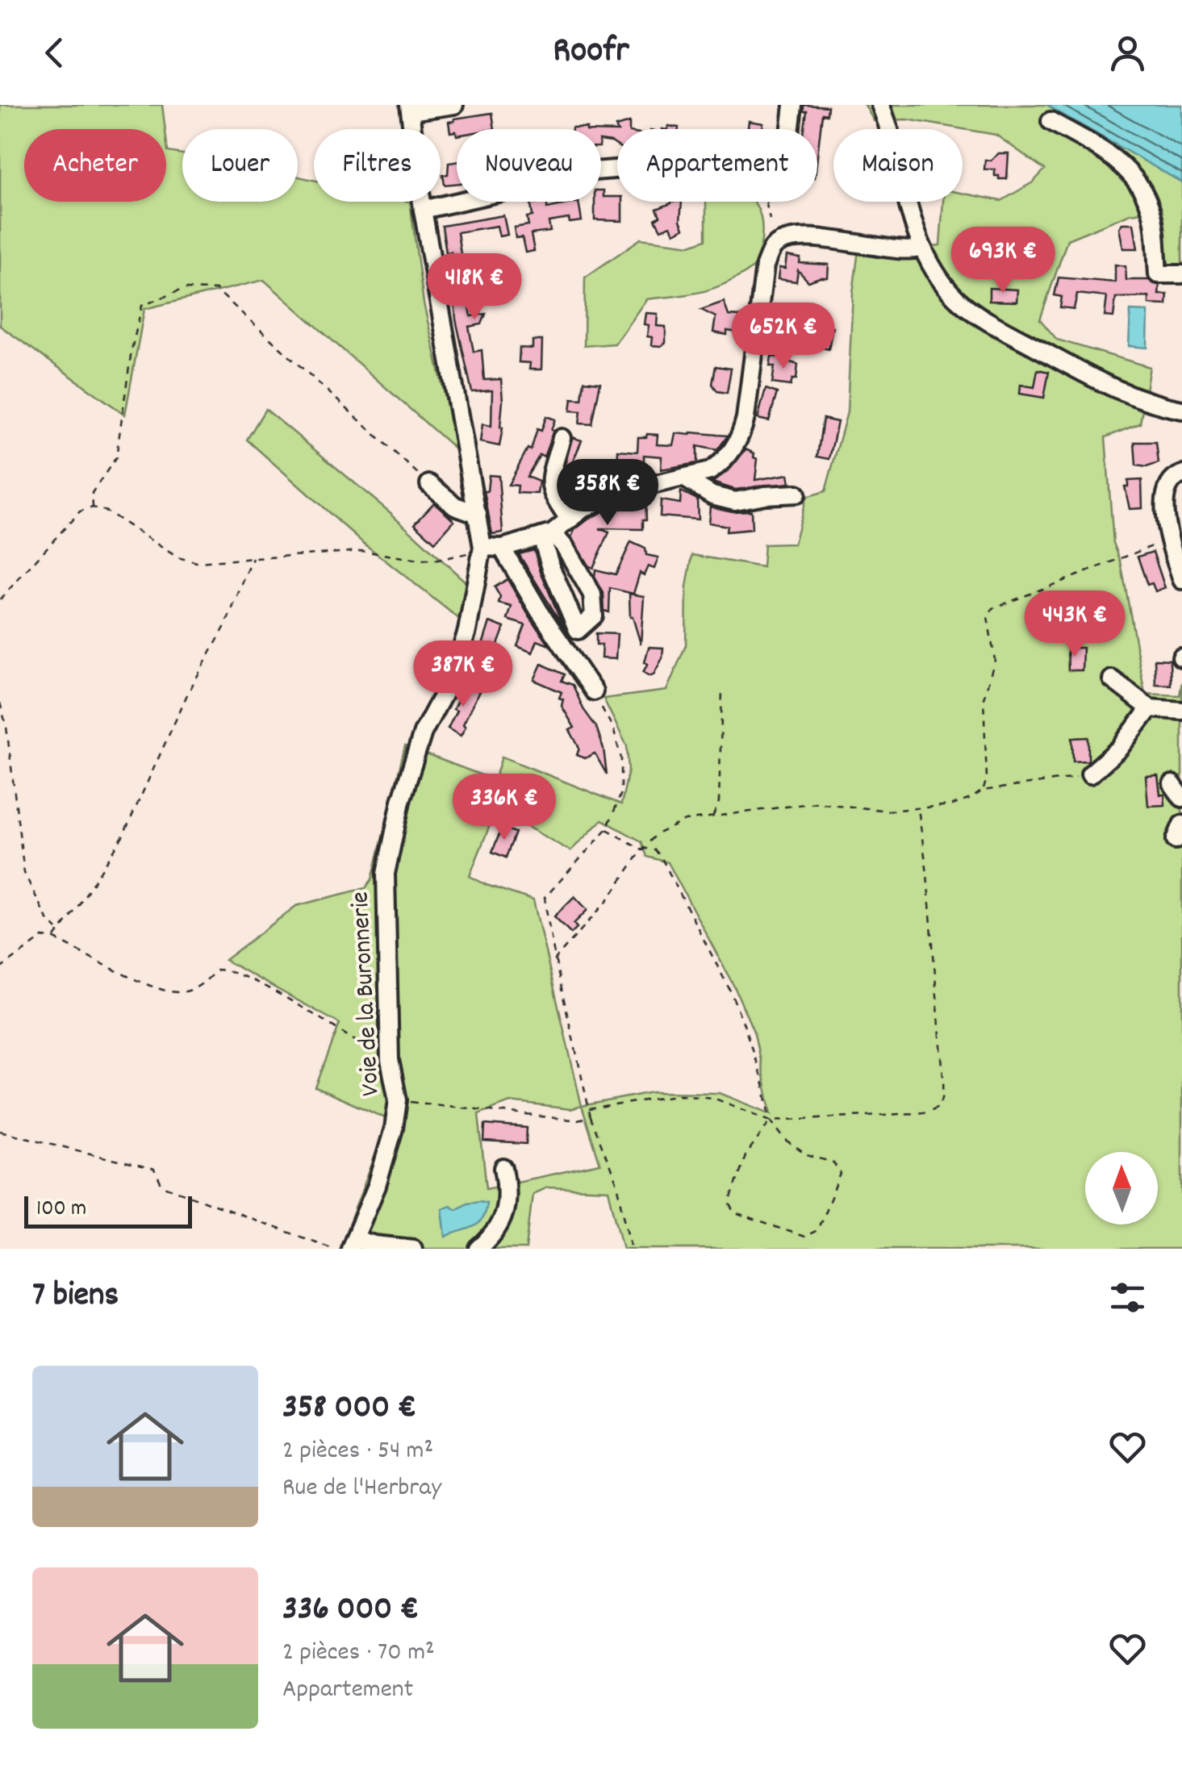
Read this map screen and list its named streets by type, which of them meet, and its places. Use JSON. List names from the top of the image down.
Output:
{
  "streets": {
    "street": ["Voie de la Buronnerie"]
  },
  "scale_bar": "100 m",
  "north": "top",
  "page": {
    "header": "Roofr",
    "chip": [
      "Acheter",
      "Louer",
      "Filtres",
      "Nouveau",
      "Appartement",
      "Maison"
    ],
    "price": [
      "693K €",
      "418K €",
      "652K €",
      "358K €",
      "443K €",
      "387K €",
      "336K €"
    ],
    "scale": "100 m",
    "heading": "7 biens",
    "list": [
      {
        "name": "358 000 €",
        "note": "2 pièces · 54 m² · Rue de l'Herbray"
      },
      {
        "name": "336 000 €",
        "note": "2 pièces · 70 m² · Appartement"
      }
    ]
  }
}
